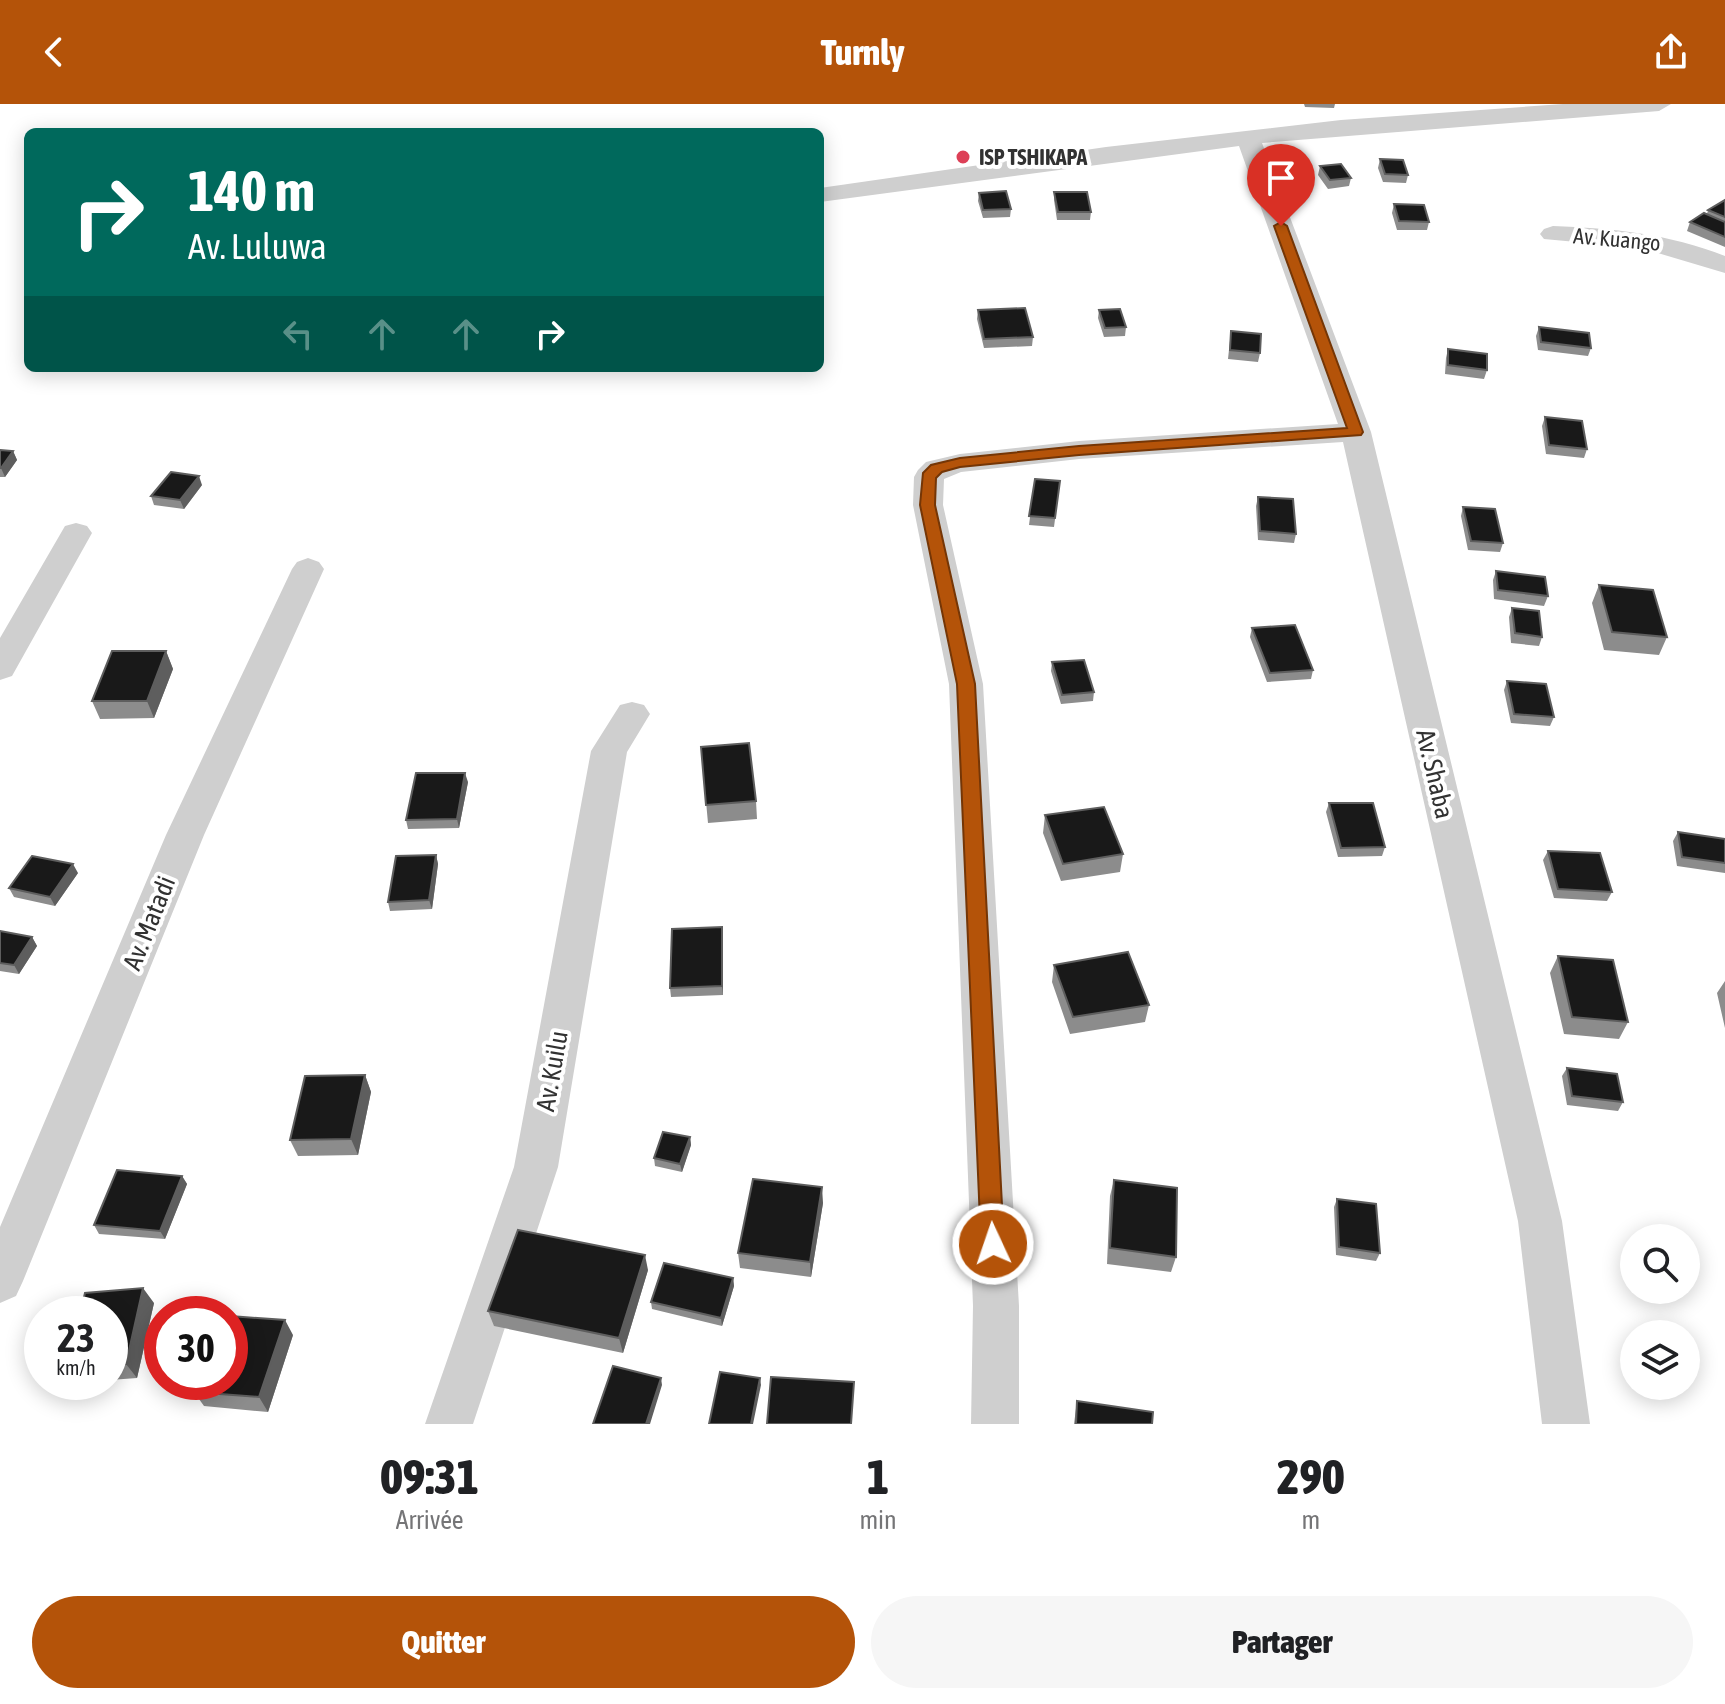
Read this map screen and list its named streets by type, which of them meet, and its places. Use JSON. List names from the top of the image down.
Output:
{
  "streets": {
    "street": [
      "Av. Kuango",
      "Av. Shaba",
      "Av. Matadi",
      "Av. Kuilu"
    ]
  },
  "places": ["ISP TSHIKAPA"],
  "page": {
    "header": "Turnly",
    "turn": ["140 m", "Av. Luluwa"],
    "speed": "23 km/h",
    "limit": "30",
    "eta": [
      "09:31",
      "Arrivée",
      "1",
      "min",
      "290",
      "m"
    ],
    "buttons": ["Quitter", "Partager"]
  }
}
